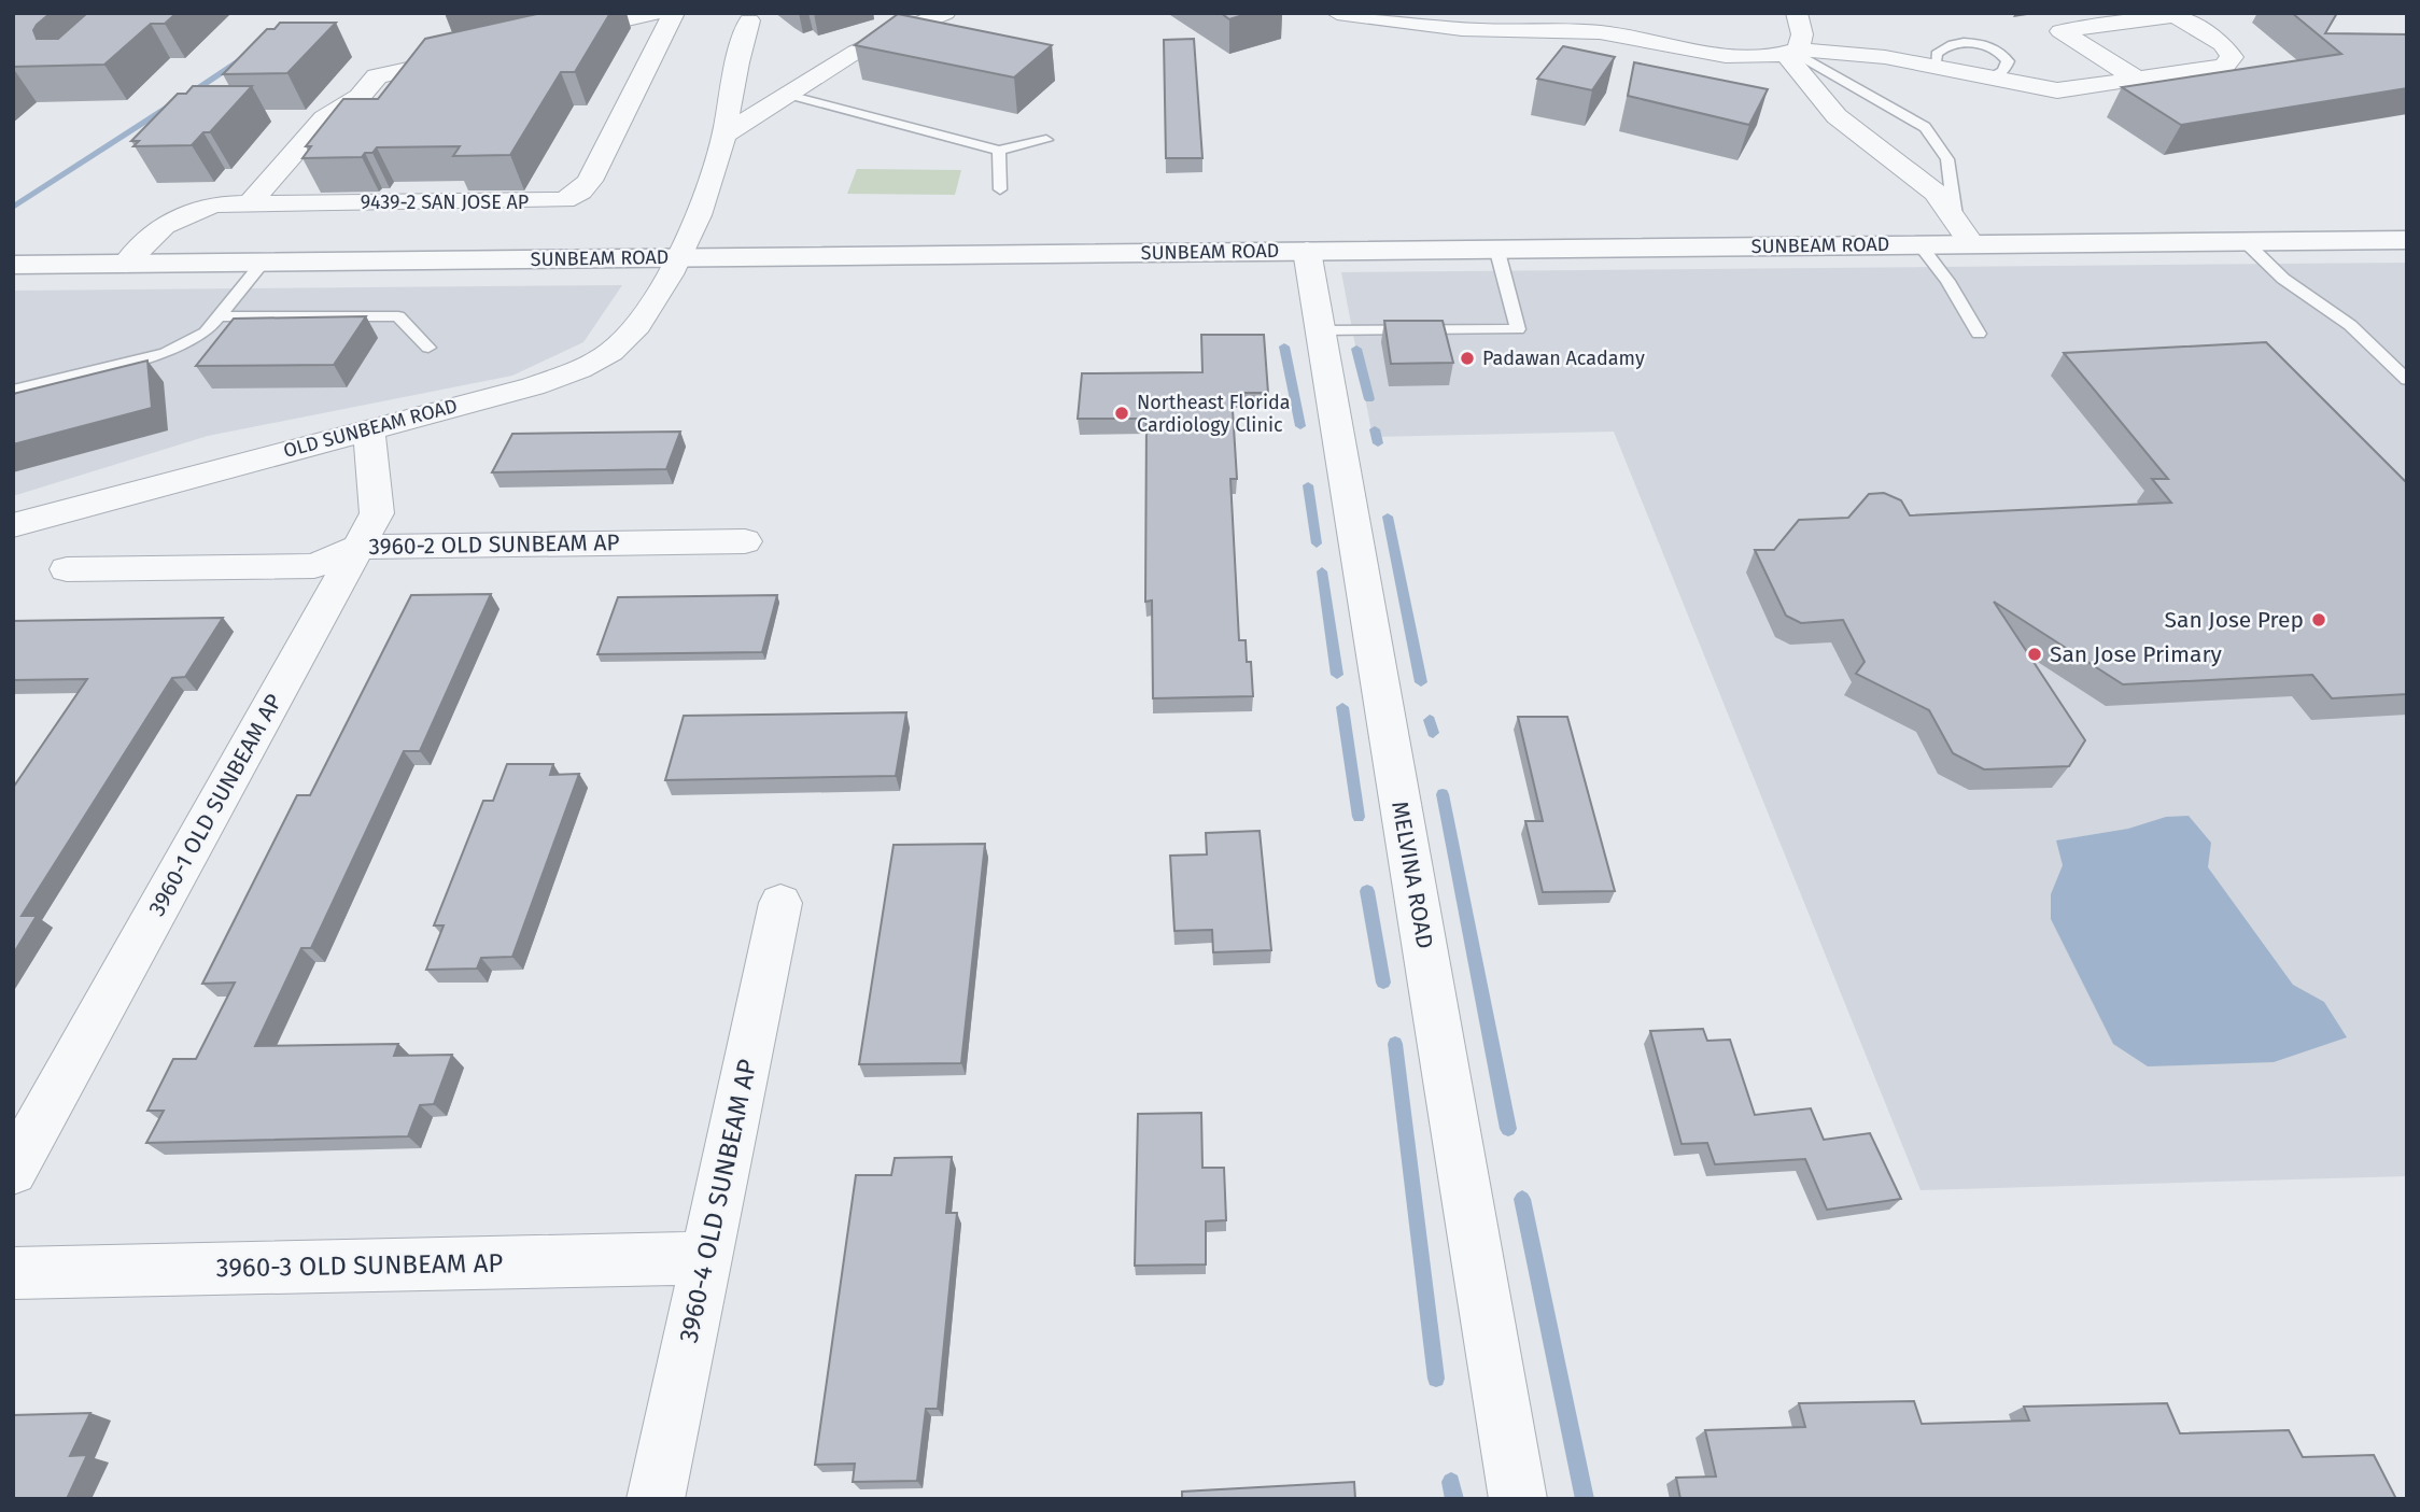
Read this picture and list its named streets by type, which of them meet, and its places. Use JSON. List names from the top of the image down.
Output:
{
  "streets": {
    "street": [
      "9439-2 SAN JOSE AP",
      "SUNBEAM ROAD",
      "OLD SUNBEAM ROAD",
      "3960-2 OLD SUNBEAM AP",
      "3960-1 OLD SUNBEAM AP",
      "MELVINA ROAD",
      "3960-4 OLD SUNBEAM AP",
      "3960-3 OLD SUNBEAM AP"
    ]
  },
  "crossings": [
    ["9439-2 SAN JOSE AP", "SUNBEAM ROAD"],
    ["SUNBEAM ROAD", "OLD SUNBEAM ROAD"],
    ["SUNBEAM ROAD", "MELVINA ROAD"],
    ["OLD SUNBEAM ROAD", "3960-1 OLD SUNBEAM AP"],
    ["3960-2 OLD SUNBEAM AP", "3960-1 OLD SUNBEAM AP"],
    ["3960-4 OLD SUNBEAM AP", "3960-3 OLD SUNBEAM AP"]
  ],
  "places": [
    "Padawan Acadamy",
    "Northeast Florida Cardiology Clinic",
    "San Jose Prep",
    "San Jose Primary"
  ]
}
